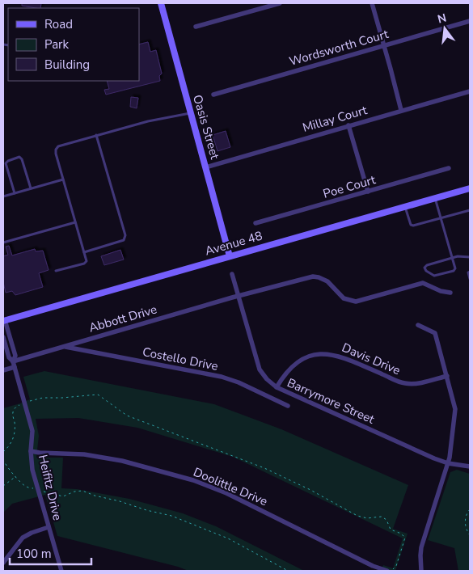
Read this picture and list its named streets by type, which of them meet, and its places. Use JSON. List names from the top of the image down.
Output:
{
  "streets": {
    "main road": ["Oasis Street", "Avenue 48"],
    "street": [
      "Wordsworth Court",
      "Millay Court",
      "Poe Court",
      "Abbott Drive",
      "Costello Drive",
      "Davis Drive",
      "Barrymore Street",
      "Doolittle Drive",
      "Heifitz Drive"
    ]
  },
  "crossings": [
    ["Millay Court", "Oasis Street"],
    ["Oasis Street", "Avenue 48"],
    ["Avenue 48", "Heifitz Drive"],
    ["Abbott Drive", "Costello Drive"],
    ["Abbott Drive", "Barrymore Street"],
    ["Abbott Drive", "Heifitz Drive"],
    ["Davis Drive", "Barrymore Street"],
    ["Doolittle Drive", "Heifitz Drive"]
  ],
  "legend": ["Road", "Park", "Building"],
  "scale_bar": "100 m",
  "north": "top"
}
